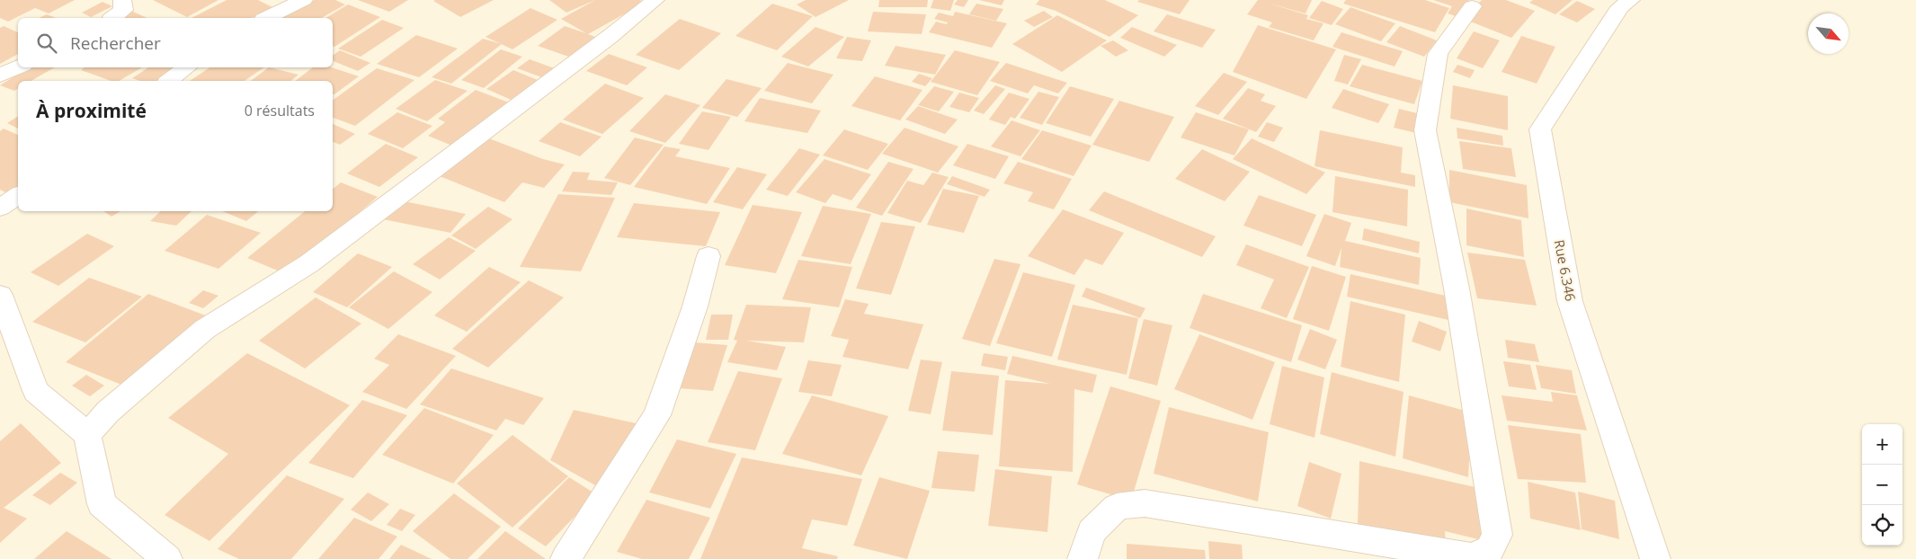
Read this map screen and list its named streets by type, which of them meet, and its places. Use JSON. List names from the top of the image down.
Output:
{
  "streets": {
    "street": ["Rue 6.346"]
  },
  "north": "bottom right",
  "page": {
    "search": "Rechercher",
    "heading": ["À proximité", "0 résultats"],
    "map_buttons": ["+", "−"]
  }
}
